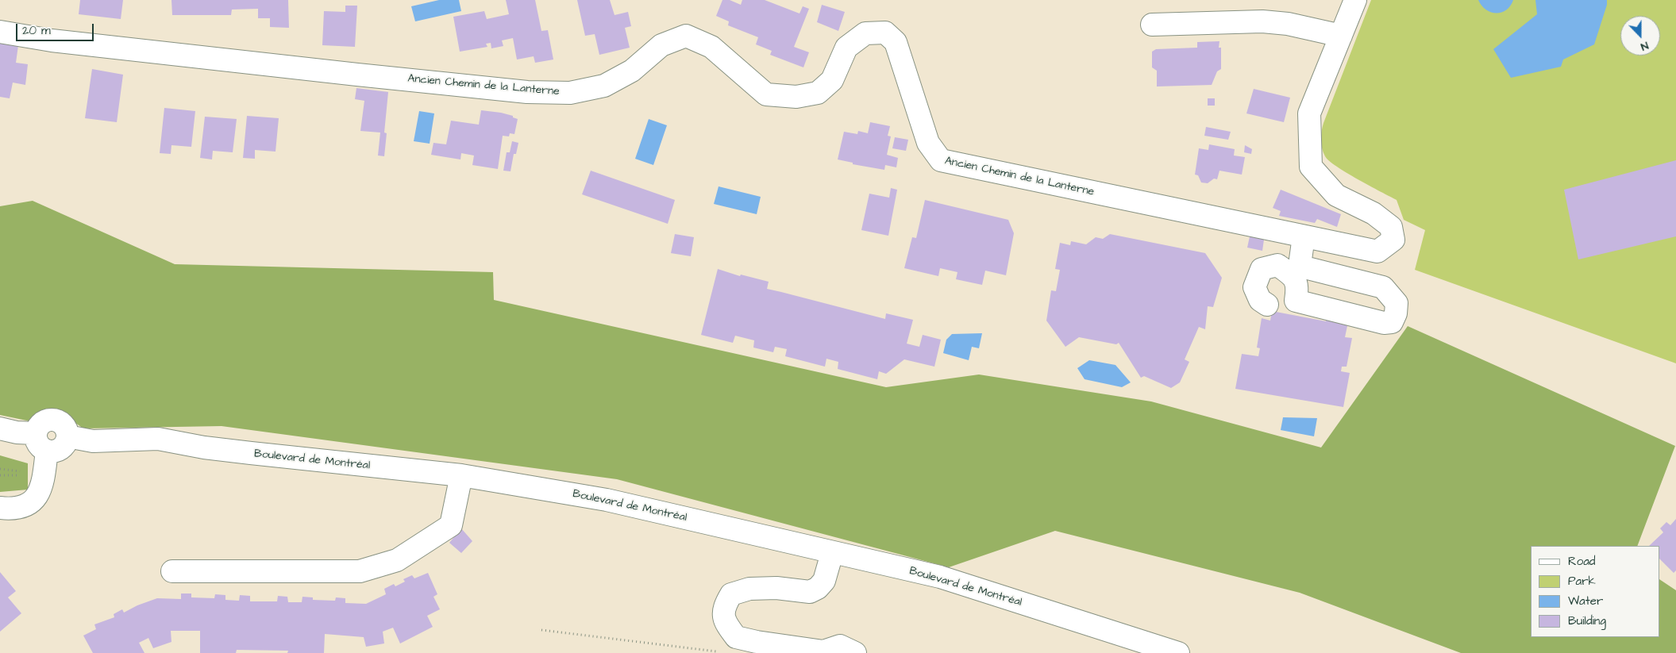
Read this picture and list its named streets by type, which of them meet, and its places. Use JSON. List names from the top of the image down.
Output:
{
  "streets": {
    "street": ["Ancien Chemin de la Lanterne", "Boulevard de Montréal"]
  },
  "legend": [
    "Road",
    "Park",
    "Water",
    "Building"
  ],
  "scale_bar": "20 m",
  "north": "bottom"
}
